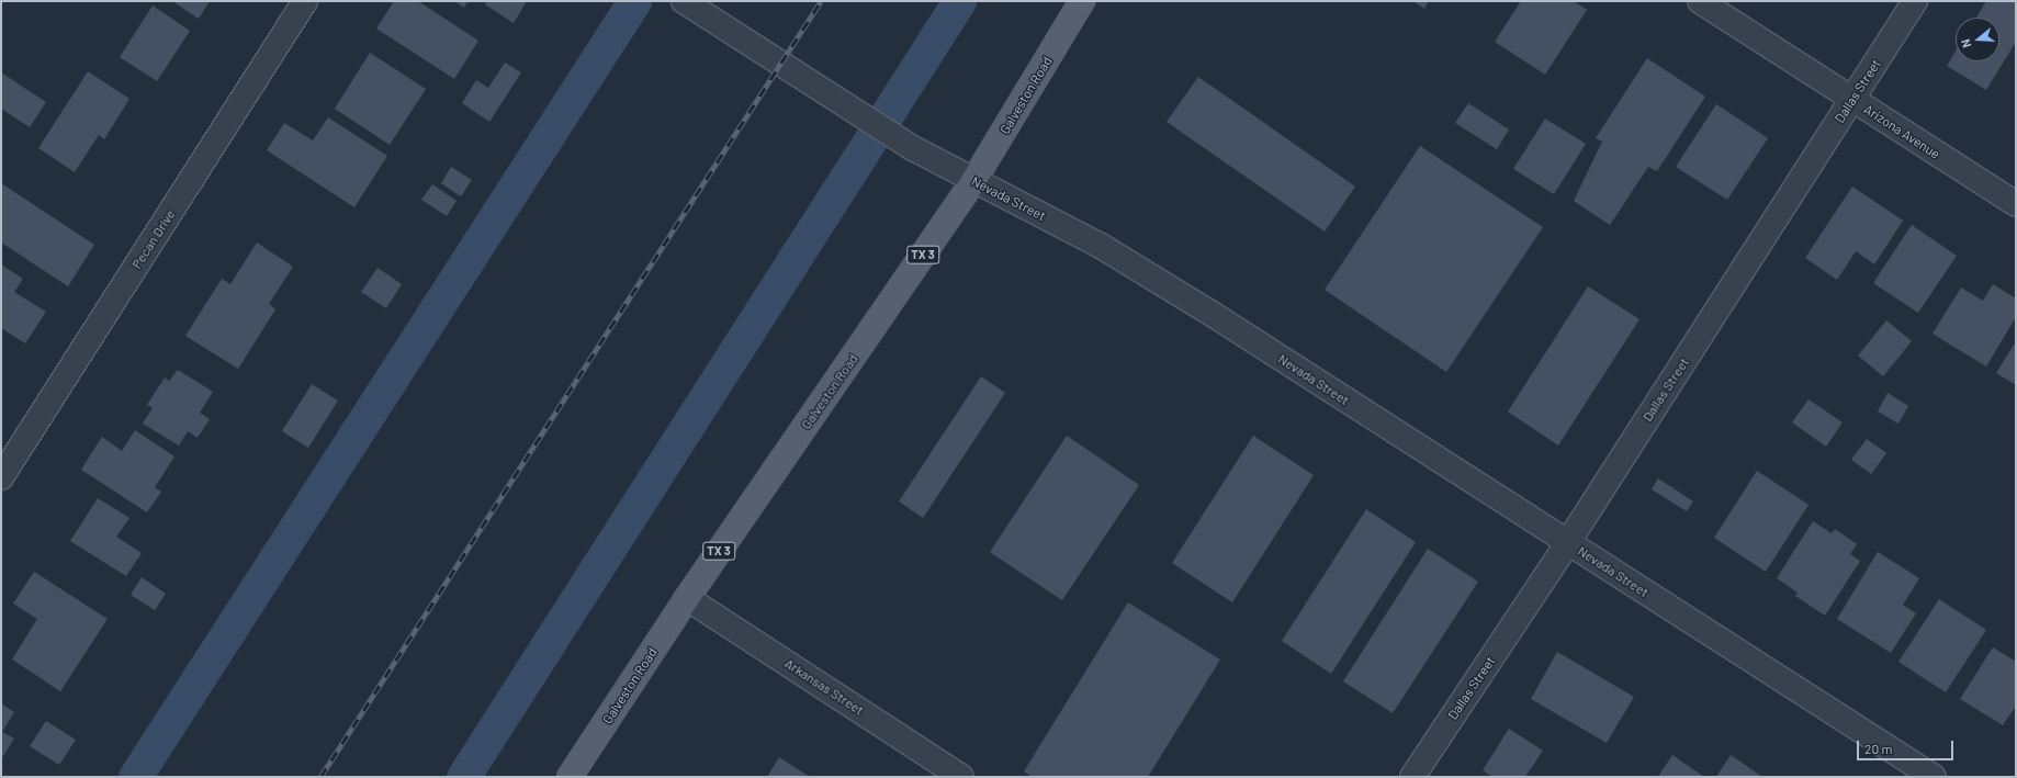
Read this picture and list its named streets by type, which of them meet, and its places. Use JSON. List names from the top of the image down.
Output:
{
  "streets": {
    "main road": ["Galveston Road", "TX 3"],
    "street": [
      "Dallas Street",
      "Arizona Avenue",
      "Nevada Street",
      "Pecan Drive",
      "Arkansas Street"
    ]
  },
  "crossings": [
    ["Dallas Street", "Arizona Avenue"],
    ["Dallas Street", "Nevada Street"],
    ["Galveston Road", "Nevada Street"],
    ["Galveston Road", "Arkansas Street"]
  ],
  "scale_bar": "20 m",
  "north": "left"
}
